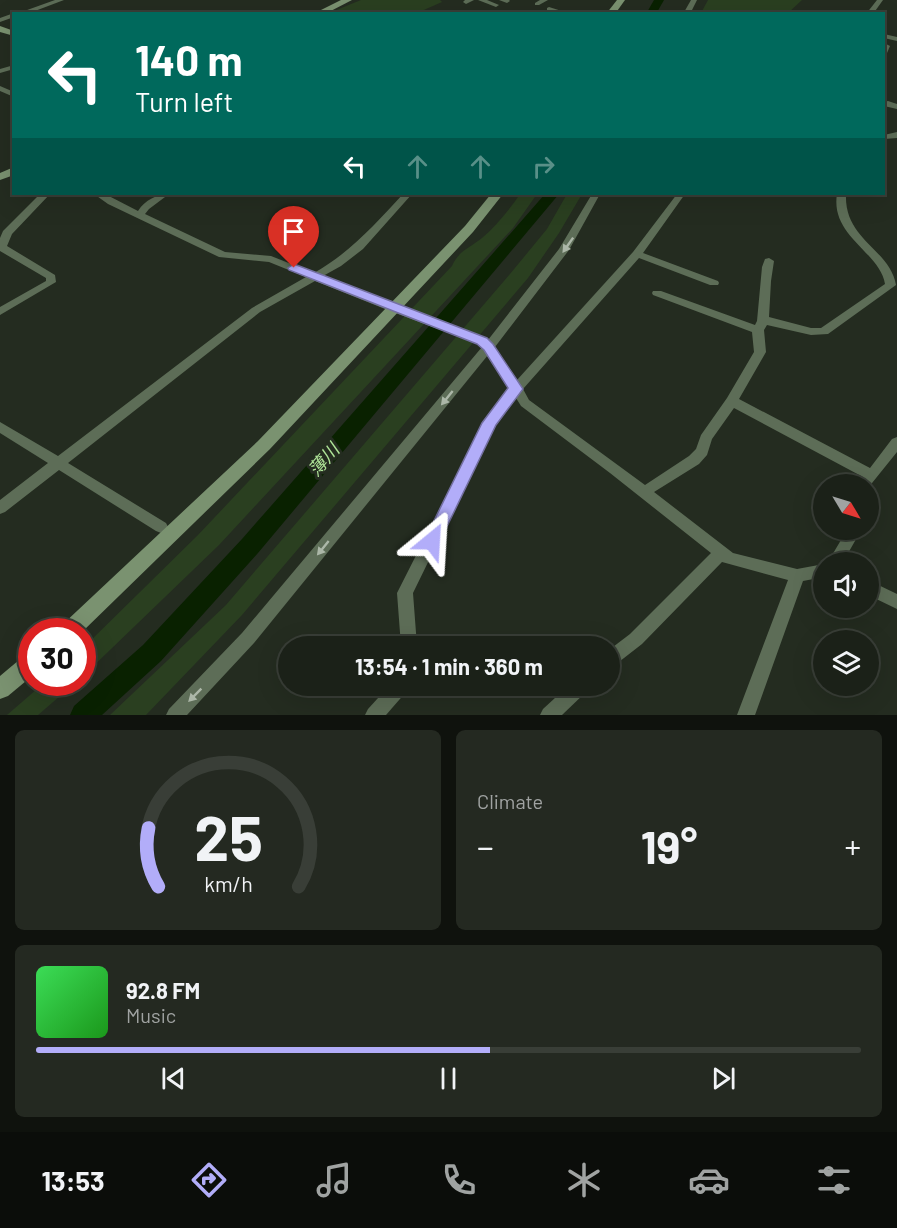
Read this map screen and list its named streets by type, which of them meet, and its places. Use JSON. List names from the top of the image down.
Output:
{
  "water": ["薄川"],
  "north": "bottom right",
  "page": {
    "turn": ["140 m", "Turn left"],
    "limit": "30",
    "trip": "13:54 · 1 min · 360 m",
    "tile": "Climate",
    "heat": ["−", "19°", "+"],
    "song": ["92.8 FM", "Music"],
    "tabs": "13:53",
    "gauge": ["25", "km/h"]
  }
}
